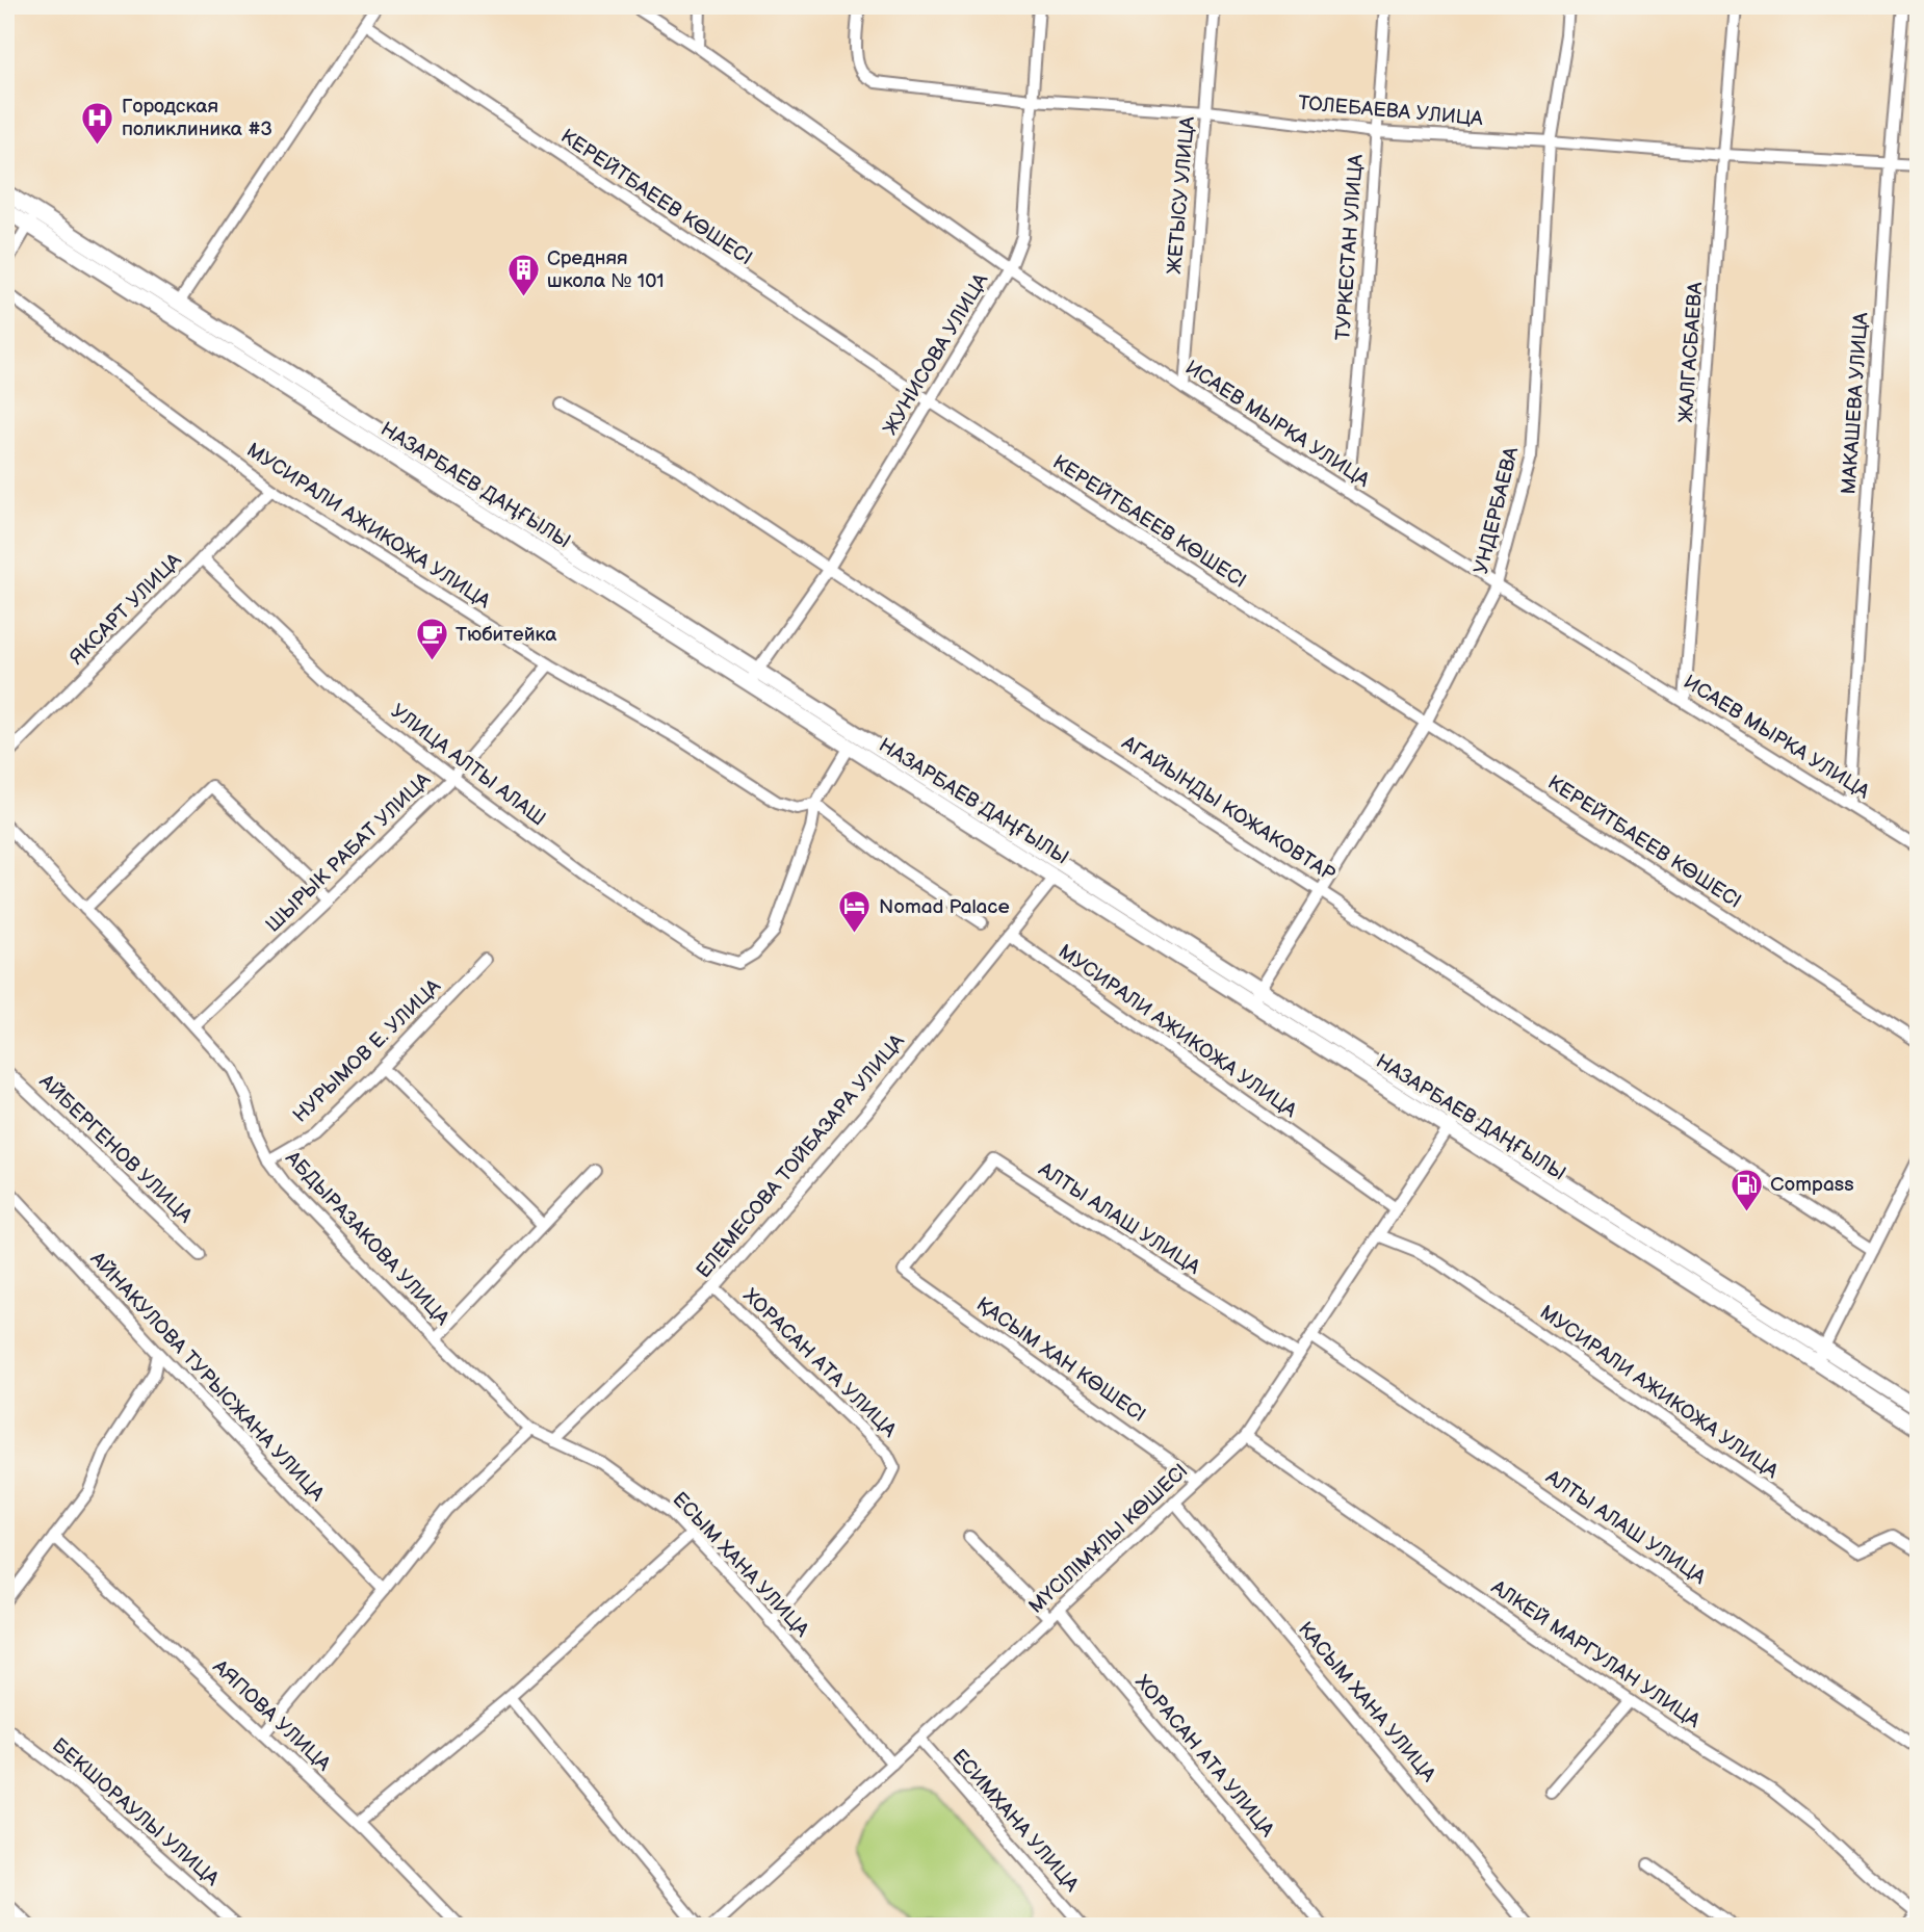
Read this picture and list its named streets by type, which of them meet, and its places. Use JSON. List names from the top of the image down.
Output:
{
  "streets": {
    "main road": ["НАЗАРБАЕВ ДАҢҒЫЛЫ"],
    "street": [
      "ТОЛЕБАЕВА УЛИЦА",
      "ЖЕТЫСУ УЛИЦА",
      "КЕРЕЙТБАЕЕВ КӨШЕСІ",
      "ТУРКЕСТАН УЛИЦА",
      "ЖАЛГАСБАЕВА",
      "ЖУНИСОВА УЛИЦА",
      "МАКАШЕВА УЛИЦА",
      "ИСАЕВ МЫРКА УЛИЦА",
      "УНДЕРБАЕВА",
      "МУСИРАЛИ АЖИКОЖА УЛИЦА",
      "ЯКСАРТ УЛИЦА",
      "УЛИЦА АЛТЫ АЛАШ",
      "АГАЙЫНДЫ КОЖАКОВТАР",
      "ШЫРЫК РАБАТ УЛИЦА",
      "НУРЫМОВ Е. УЛИЦА",
      "АЙБЕРГЕНОВ УЛИЦА",
      "ЕЛЕМЕСОВА ТОЙБАЗАРА УЛИЦА",
      "АЛТЫ АЛАШ УЛИЦА",
      "АБДЫРАЗАКОВА УЛИЦА",
      "ҚАСЫМ ХАН КӨШЕСІ",
      "ХОРАСАН АТА УЛИЦА",
      "АЙНАКУЛОВА ТУРЫСЖАНА УЛИЦА",
      "МҮСІЛІМҰЛЫ КӨШЕСІ",
      "ЕСЫМ ХАНА УЛИЦА",
      "АЛКЕЙ МАРГУЛАН УЛИЦА",
      "КАСЫМ ХАНА УЛИЦА",
      "АЯПОВА УЛИЦА",
      "БЕКШОРАУЛЫ УЛИЦА",
      "ЕСИМХАНА УЛИЦА"
    ]
  },
  "crossings": [
    ["ТОЛЕБАЕВА УЛИЦА", "ЖЕТЫСУ УЛИЦА"],
    ["ТОЛЕБАЕВА УЛИЦА", "ТУРКЕСТАН УЛИЦА"],
    ["ТОЛЕБАЕВА УЛИЦА", "ЖАЛГАСБАЕВА"],
    ["ТОЛЕБАЕВА УЛИЦА", "ЖУНИСОВА УЛИЦА"],
    ["ТОЛЕБАЕВА УЛИЦА", "МАКАШЕВА УЛИЦА"],
    ["ТОЛЕБАЕВА УЛИЦА", "УНДЕРБАЕВА"],
    ["ЖЕТЫСУ УЛИЦА", "ИСАЕВ МЫРКА УЛИЦА"],
    ["КЕРЕЙТБАЕЕВ КӨШЕСІ", "ЖУНИСОВА УЛИЦА"],
    ["КЕРЕЙТБАЕЕВ КӨШЕСІ", "УНДЕРБАЕВА"],
    ["ТУРКЕСТАН УЛИЦА", "ИСАЕВ МЫРКА УЛИЦА"],
    ["ЖАЛГАСБАЕВА", "ИСАЕВ МЫРКА УЛИЦА"],
    ["ЖУНИСОВА УЛИЦА", "ИСАЕВ МЫРКА УЛИЦА"],
    ["ЖУНИСОВА УЛИЦА", "НАЗАРБАЕВ ДАҢҒЫЛЫ"],
    ["ЖУНИСОВА УЛИЦА", "АГАЙЫНДЫ КОЖАКОВТАР"],
    ["МАКАШЕВА УЛИЦА", "ИСАЕВ МЫРКА УЛИЦА"],
    ["ИСАЕВ МЫРКА УЛИЦА", "УНДЕРБАЕВА"],
    ["НАЗАРБАЕВ ДАҢҒЫЛЫ", "УНДЕРБАЕВА"],
    ["НАЗАРБАЕВ ДАҢҒЫЛЫ", "ЕЛЕМЕСОВА ТОЙБАЗАРА УЛИЦА"],
    ["НАЗАРБАЕВ ДАҢҒЫЛЫ", "МҮСІЛІМҰЛЫ КӨШЕСІ"],
    ["УНДЕРБАЕВА", "АГАЙЫНДЫ КОЖАКОВТАР"],
    ["МУСИРАЛИ АЖИКОЖА УЛИЦА", "ЯКСАРТ УЛИЦА"],
    ["МУСИРАЛИ АЖИКОЖА УЛИЦА", "УЛИЦА АЛТЫ АЛАШ"],
    ["МУСИРАЛИ АЖИКОЖА УЛИЦА", "ШЫРЫК РАБАТ УЛИЦА"],
    ["МУСИРАЛИ АЖИКОЖА УЛИЦА", "ЕЛЕМЕСОВА ТОЙБАЗАРА УЛИЦА"],
    ["МУСИРАЛИ АЖИКОЖА УЛИЦА", "МҮСІЛІМҰЛЫ КӨШЕСІ"],
    ["ЯКСАРТ УЛИЦА", "УЛИЦА АЛТЫ АЛАШ"],
    ["УЛИЦА АЛТЫ АЛАШ", "ШЫРЫК РАБАТ УЛИЦА"],
    ["ШЫРЫК РАБАТ УЛИЦА", "АБДЫРАЗАКОВА УЛИЦА"],
    ["НУРЫМОВ Е. УЛИЦА", "АБДЫРАЗАКОВА УЛИЦА"],
    ["ЕЛЕМЕСОВА ТОЙБАЗАРА УЛИЦА", "ХОРАСАН АТА УЛИЦА"],
    ["ЕЛЕМЕСОВА ТОЙБАЗАРА УЛИЦА", "ЕСЫМ ХАНА УЛИЦА"],
    ["АЛТЫ АЛАШ УЛИЦА", "ҚАСЫМ ХАН КӨШЕСІ"],
    ["АЛТЫ АЛАШ УЛИЦА", "МҮСІЛІМҰЛЫ КӨШЕСІ"],
    ["АБДЫРАЗАКОВА УЛИЦА", "ЕСЫМ ХАНА УЛИЦА"],
    ["ҚАСЫМ ХАН КӨШЕСІ", "МҮСІЛІМҰЛЫ КӨШЕСІ"],
    ["ХОРАСАН АТА УЛИЦА", "МҮСІЛІМҰЛЫ КӨШЕСІ"],
    ["ХОРАСАН АТА УЛИЦА", "ЕСЫМ ХАНА УЛИЦА"],
    ["МҮСІЛІМҰЛЫ КӨШЕСІ", "ЕСЫМ ХАНА УЛИЦА"],
    ["МҮСІЛІМҰЛЫ КӨШЕСІ", "АЛКЕЙ МАРГУЛАН УЛИЦА"],
    ["МҮСІЛІМҰЛЫ КӨШЕСІ", "КАСЫМ ХАНА УЛИЦА"],
    ["МҮСІЛІМҰЛЫ КӨШЕСІ", "ЕСИМХАНА УЛИЦА"]
  ],
  "places": {
    "hospital": ["Городская поликлиника #3"],
    "building": ["Средняя школа № 101"],
    "cafe": ["Тюбитейка"],
    "hotel": ["Nomad Palace"],
    "fuel station": ["Compass"]
  }
}
